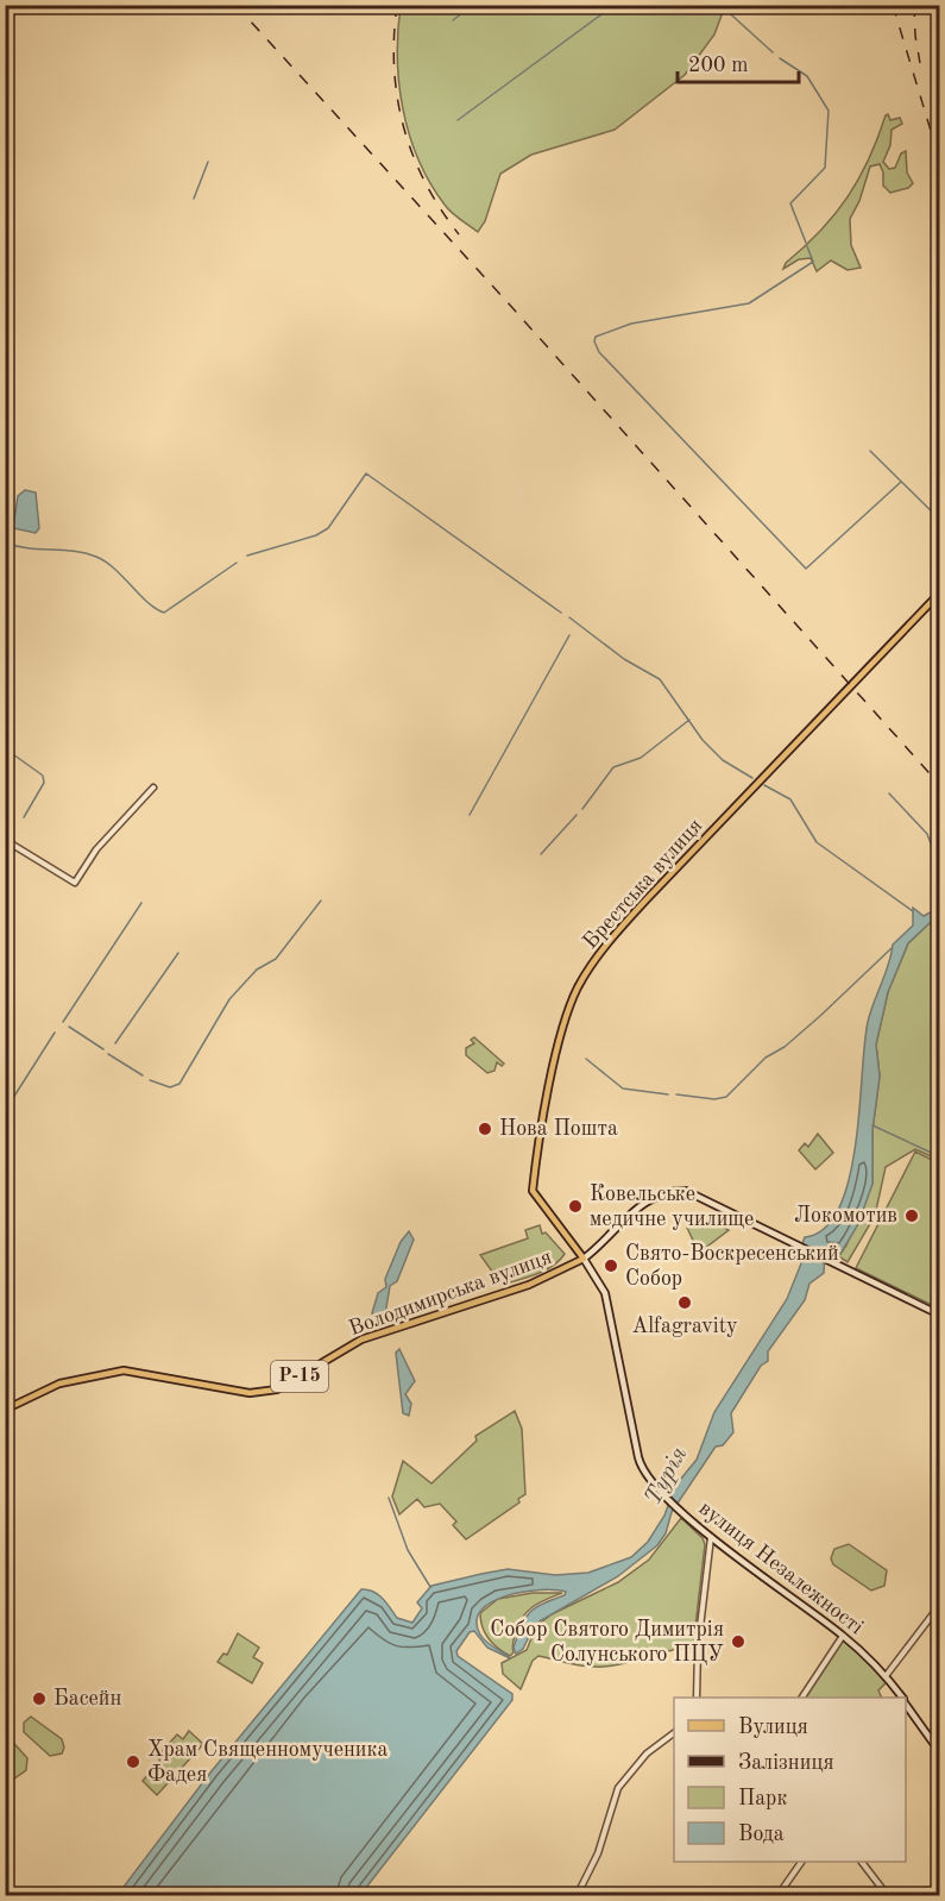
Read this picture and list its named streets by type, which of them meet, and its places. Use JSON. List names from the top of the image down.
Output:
{
  "streets": {
    "main road": [
      "Брестська вулиця",
      "Володимирська вулиця",
      "Р-15",
      "вулиця Незалежності"
    ]
  },
  "crossings": [
    ["Брестська вулиця", "Володимирська вулиця"],
    ["Брестська вулиця", "вулиця Незалежності"],
    ["Володимирська вулиця", "вулиця Незалежності"]
  ],
  "water": ["Турія"],
  "places": [
    "Нова Пошта",
    "Ковельське медичне училище",
    "Локомотив",
    "Свято-Воскресенський Собор",
    "Alfagravity",
    "Собор Святого Димитрія Солунського ПЦУ",
    "Басейн",
    "Храм Священномученика Фадея"
  ],
  "legend": [
    "Вулиця",
    "Залізниця",
    "Парк",
    "Вода"
  ],
  "scale_bar": "200 m"
}
